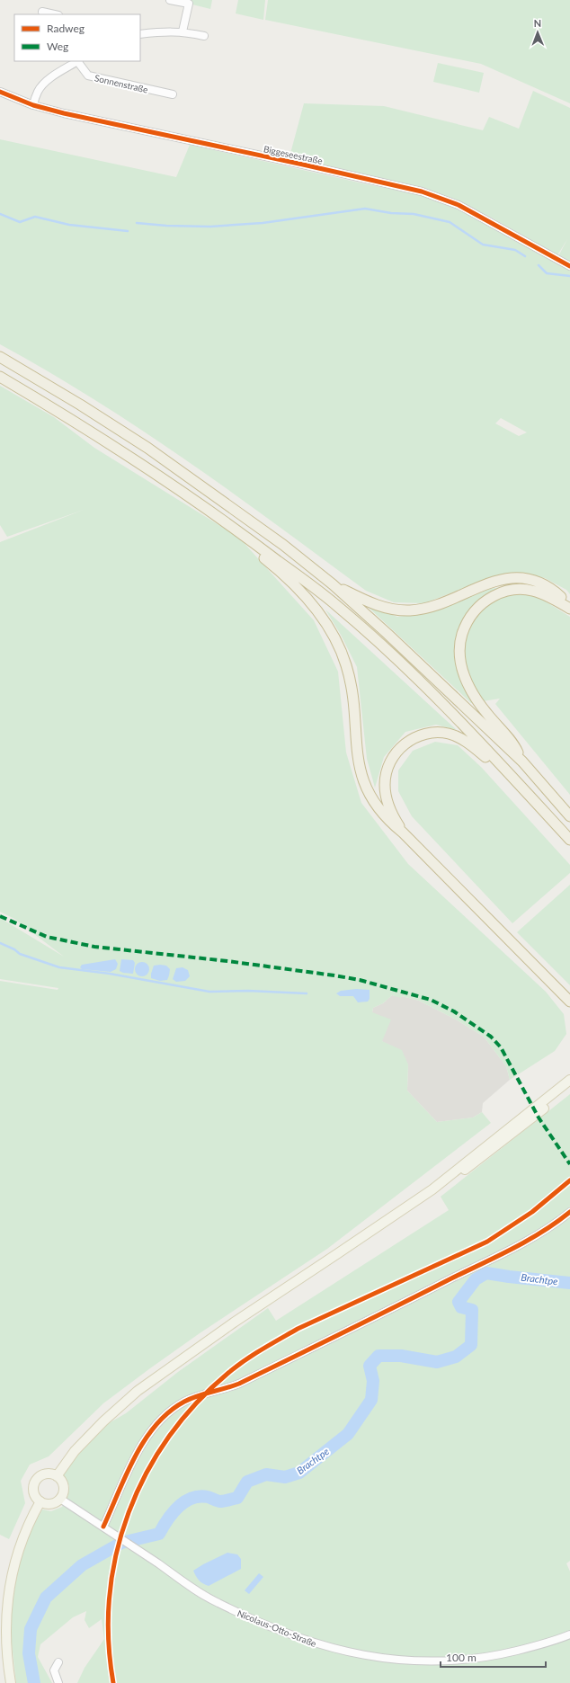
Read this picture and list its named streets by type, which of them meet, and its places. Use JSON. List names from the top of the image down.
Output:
{
  "streets": {
    "street": ["Sonnenstraße", "Biggeseestraße", "Nicolaus-Otto-Straße"]
  },
  "water": ["Brachtpe"],
  "legend": ["Radweg", "Weg"],
  "scale_bar": "100 m",
  "north": "top"
}
